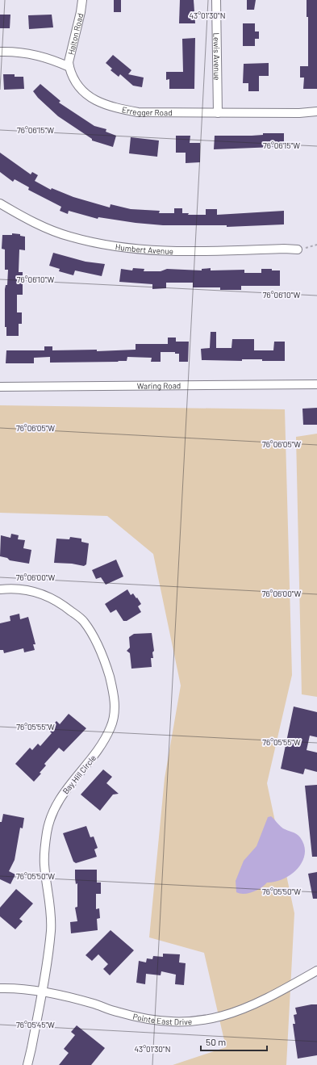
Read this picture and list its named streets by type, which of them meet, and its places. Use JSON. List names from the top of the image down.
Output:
{
  "streets": {
    "street": [
      "Halton Road",
      "Lewis Avenue",
      "Erregger Road",
      "Humbert Avenue",
      "Waring Road",
      "Bay Hill Circle",
      "Pointe East Drive"
    ]
  },
  "crossings": [
    ["Halton Road", "Erregger Road"],
    ["Lewis Avenue", "Erregger Road"],
    ["Bay Hill Circle", "Pointe East Drive"]
  ],
  "scale_bar": "50 m",
  "coordinates": [
    "43°01'30\"N",
    "76°06'15\"W",
    "76°06'10\"W",
    "76°06'05\"W",
    "76°06'00\"W",
    "76°05'55\"W",
    "76°05'50\"W",
    "76°05'45\"W"
  ]
}
